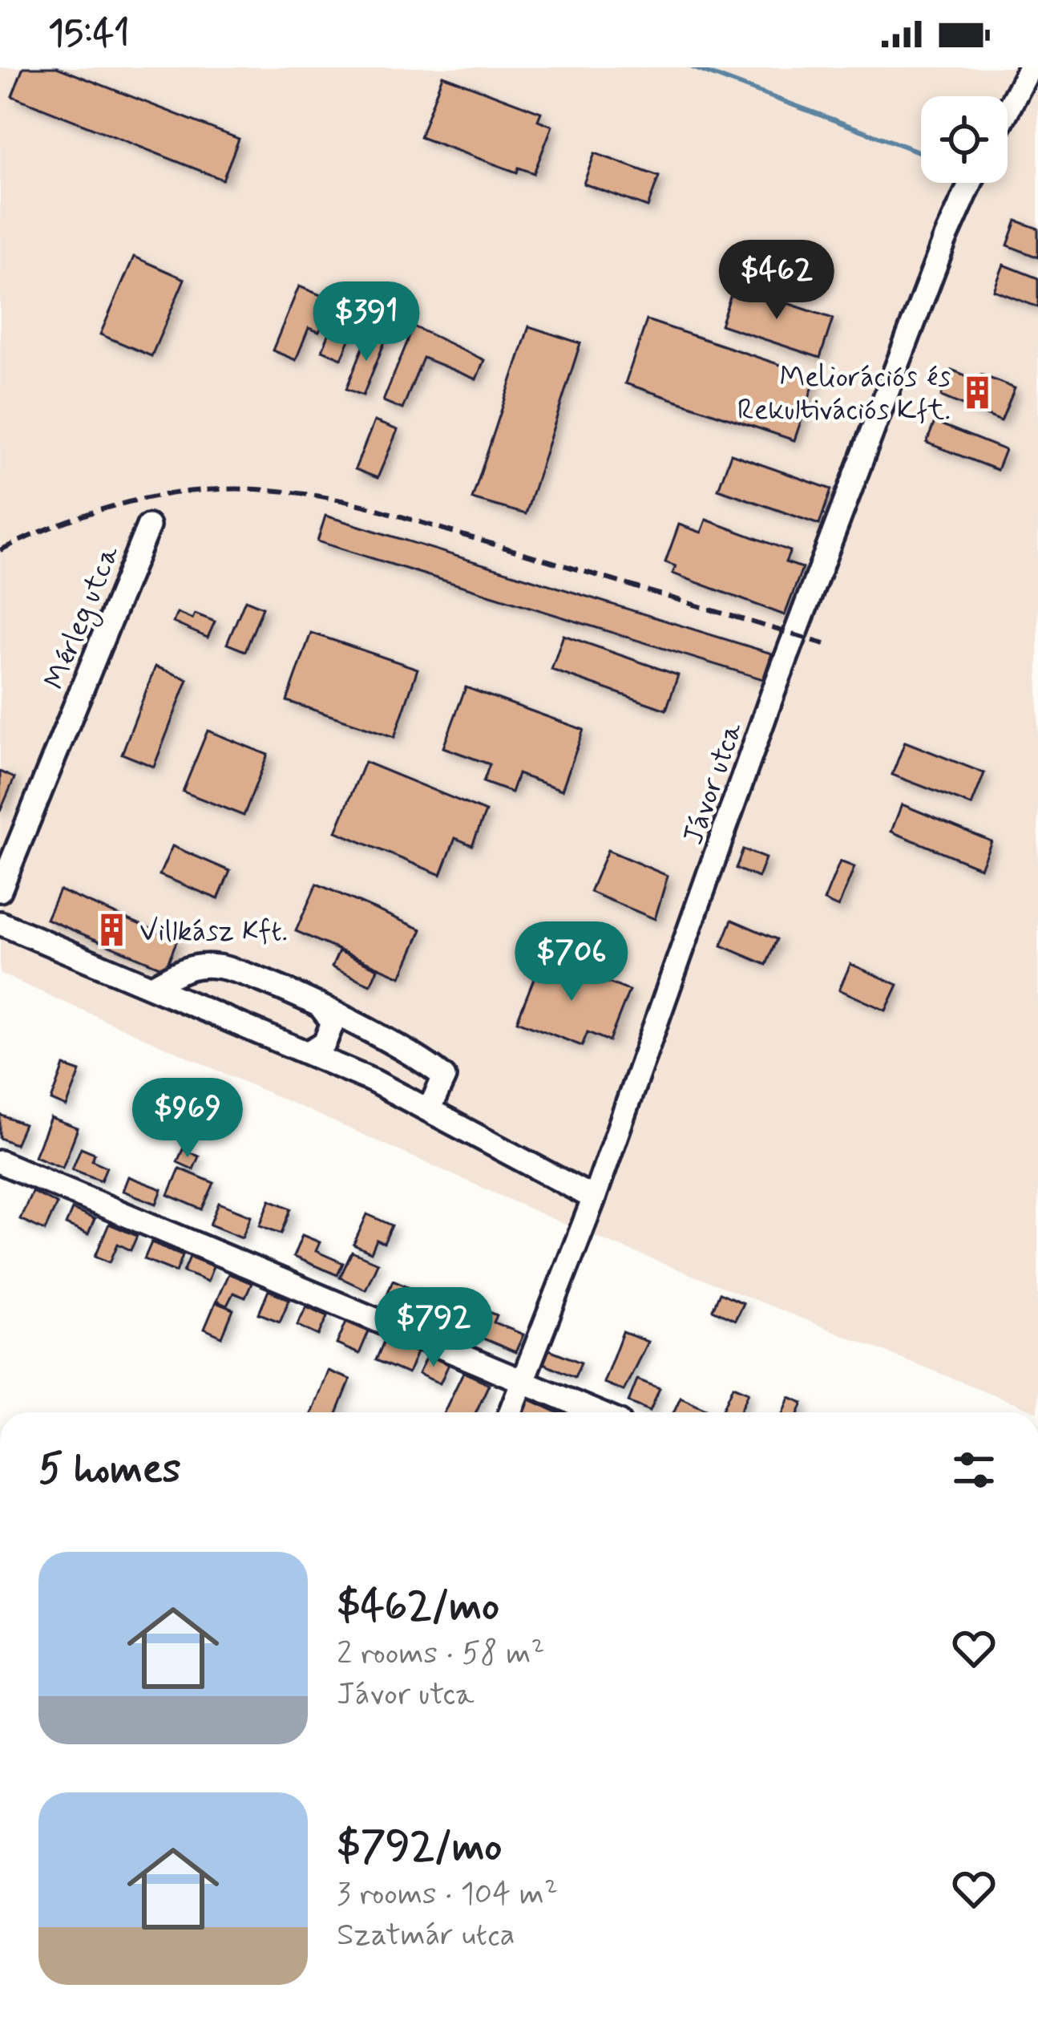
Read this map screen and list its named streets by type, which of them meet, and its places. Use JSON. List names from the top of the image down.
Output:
{
  "streets": {
    "street": ["Mérleg utca", "Jávor utca"]
  },
  "places": {
    "building": ["Meliorációs és Rekultivációs Kft.", "Villkász Kft."]
  },
  "page": {
    "status": "15:41",
    "price": [
      "$462",
      "$391",
      "$706",
      "$969",
      "$792"
    ],
    "heading": "5 homes",
    "list": [
      {
        "name": "$462/mo",
        "note": "2 rooms · 58 m² · Jávor utca"
      },
      {
        "name": "$792/mo",
        "note": "3 rooms · 104 m² · Szatmár utca"
      }
    ]
  }
}
